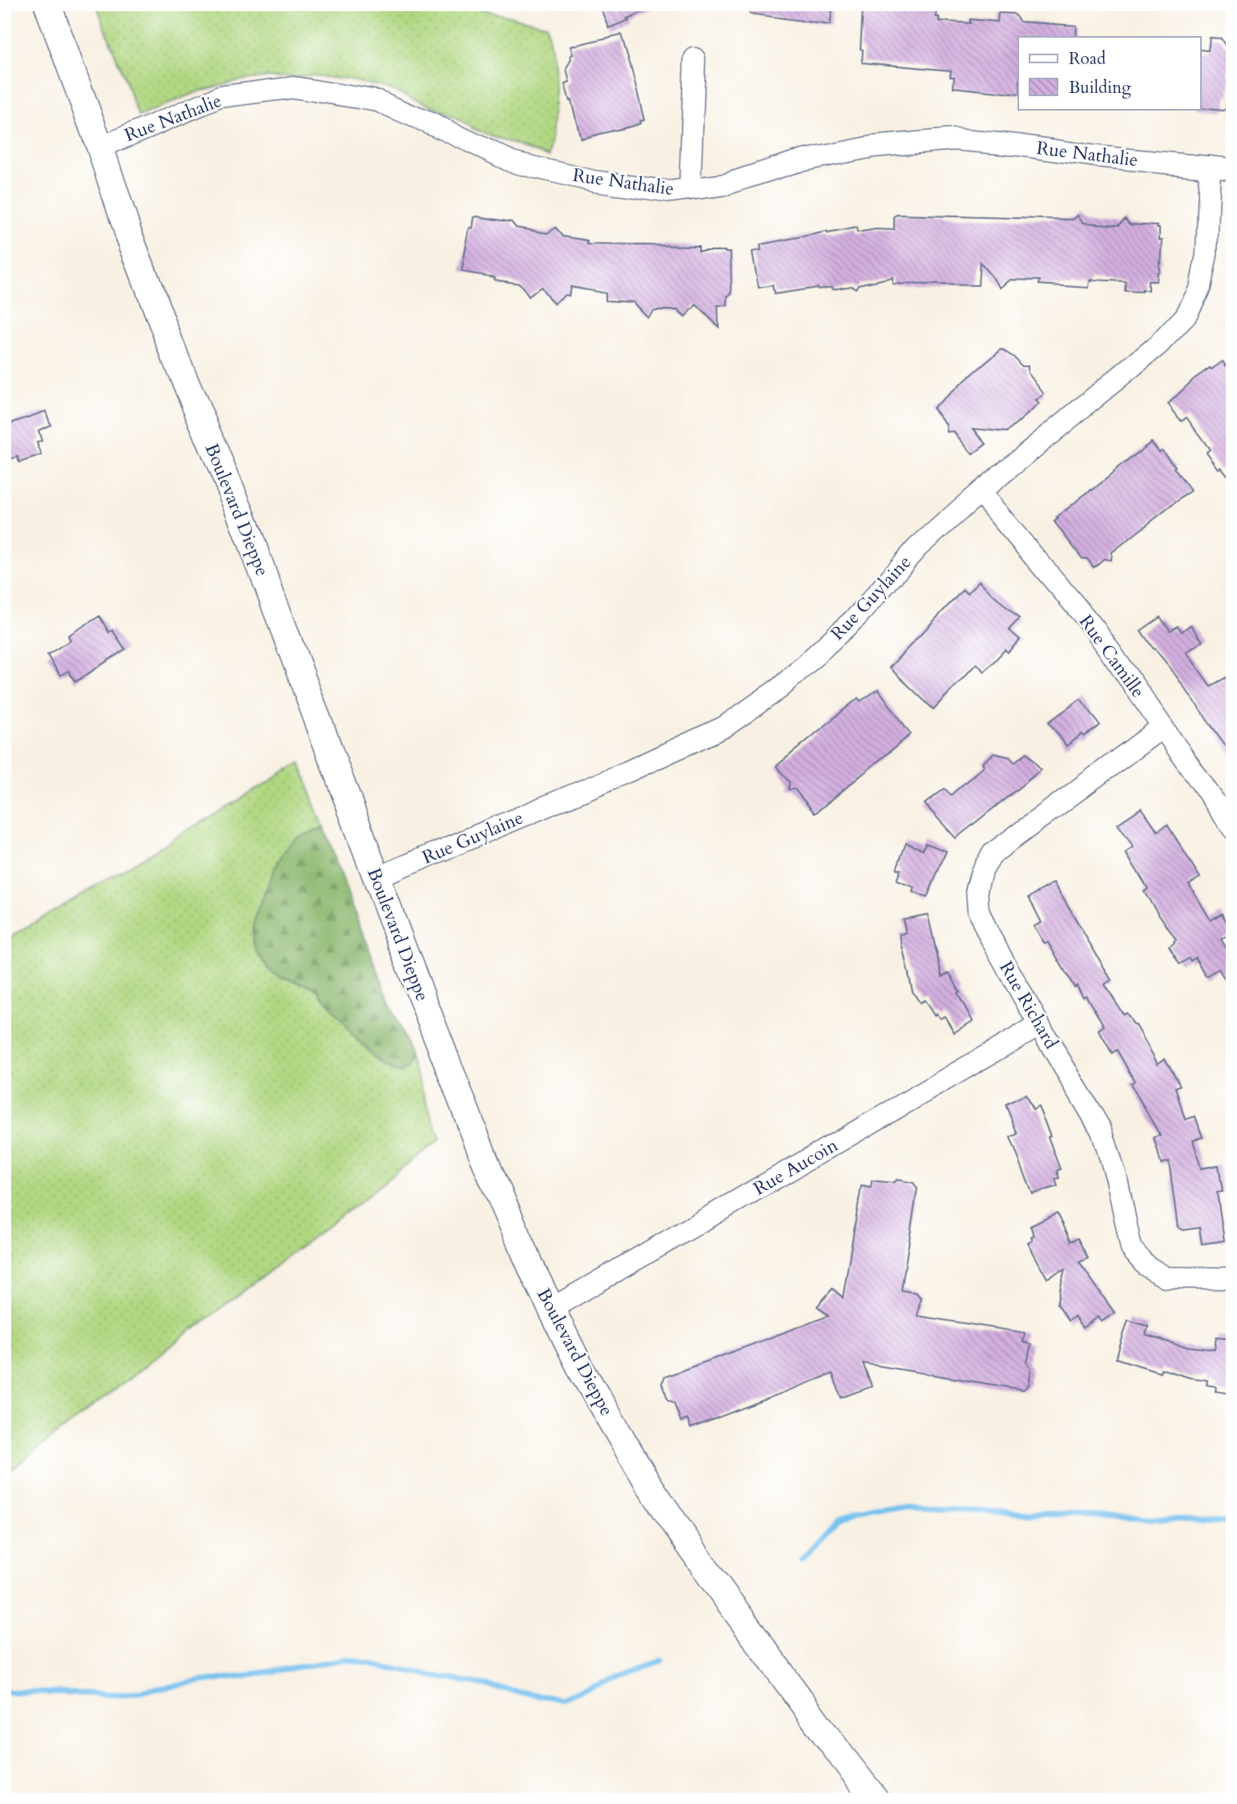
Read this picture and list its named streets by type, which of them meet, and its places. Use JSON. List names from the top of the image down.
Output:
{
  "streets": {
    "main road": ["Boulevard Dieppe"],
    "street": [
      "Rue Nathalie",
      "Rue Guylaine",
      "Rue Camille",
      "Rue Richard",
      "Rue Aucoin"
    ]
  },
  "crossings": [
    ["Rue Nathalie", "Boulevard Dieppe"],
    ["Rue Nathalie", "Rue Guylaine"],
    ["Boulevard Dieppe", "Rue Guylaine"],
    ["Boulevard Dieppe", "Rue Aucoin"],
    ["Rue Guylaine", "Rue Camille"],
    ["Rue Camille", "Rue Richard"],
    ["Rue Richard", "Rue Aucoin"]
  ],
  "legend": ["Road", "Building"]
}
